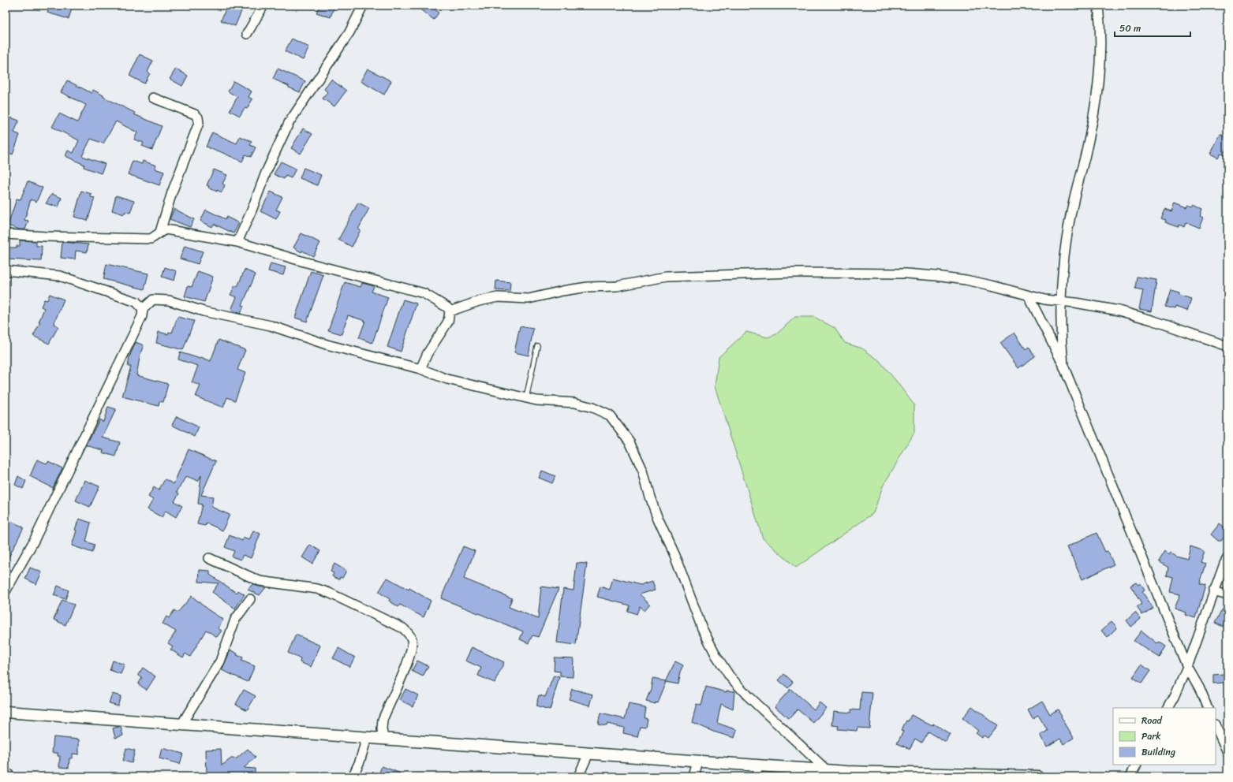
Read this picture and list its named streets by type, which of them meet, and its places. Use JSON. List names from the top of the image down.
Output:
{
  "legend": ["Road", "Park", "Building"],
  "scale_bar": "50 m"
}
